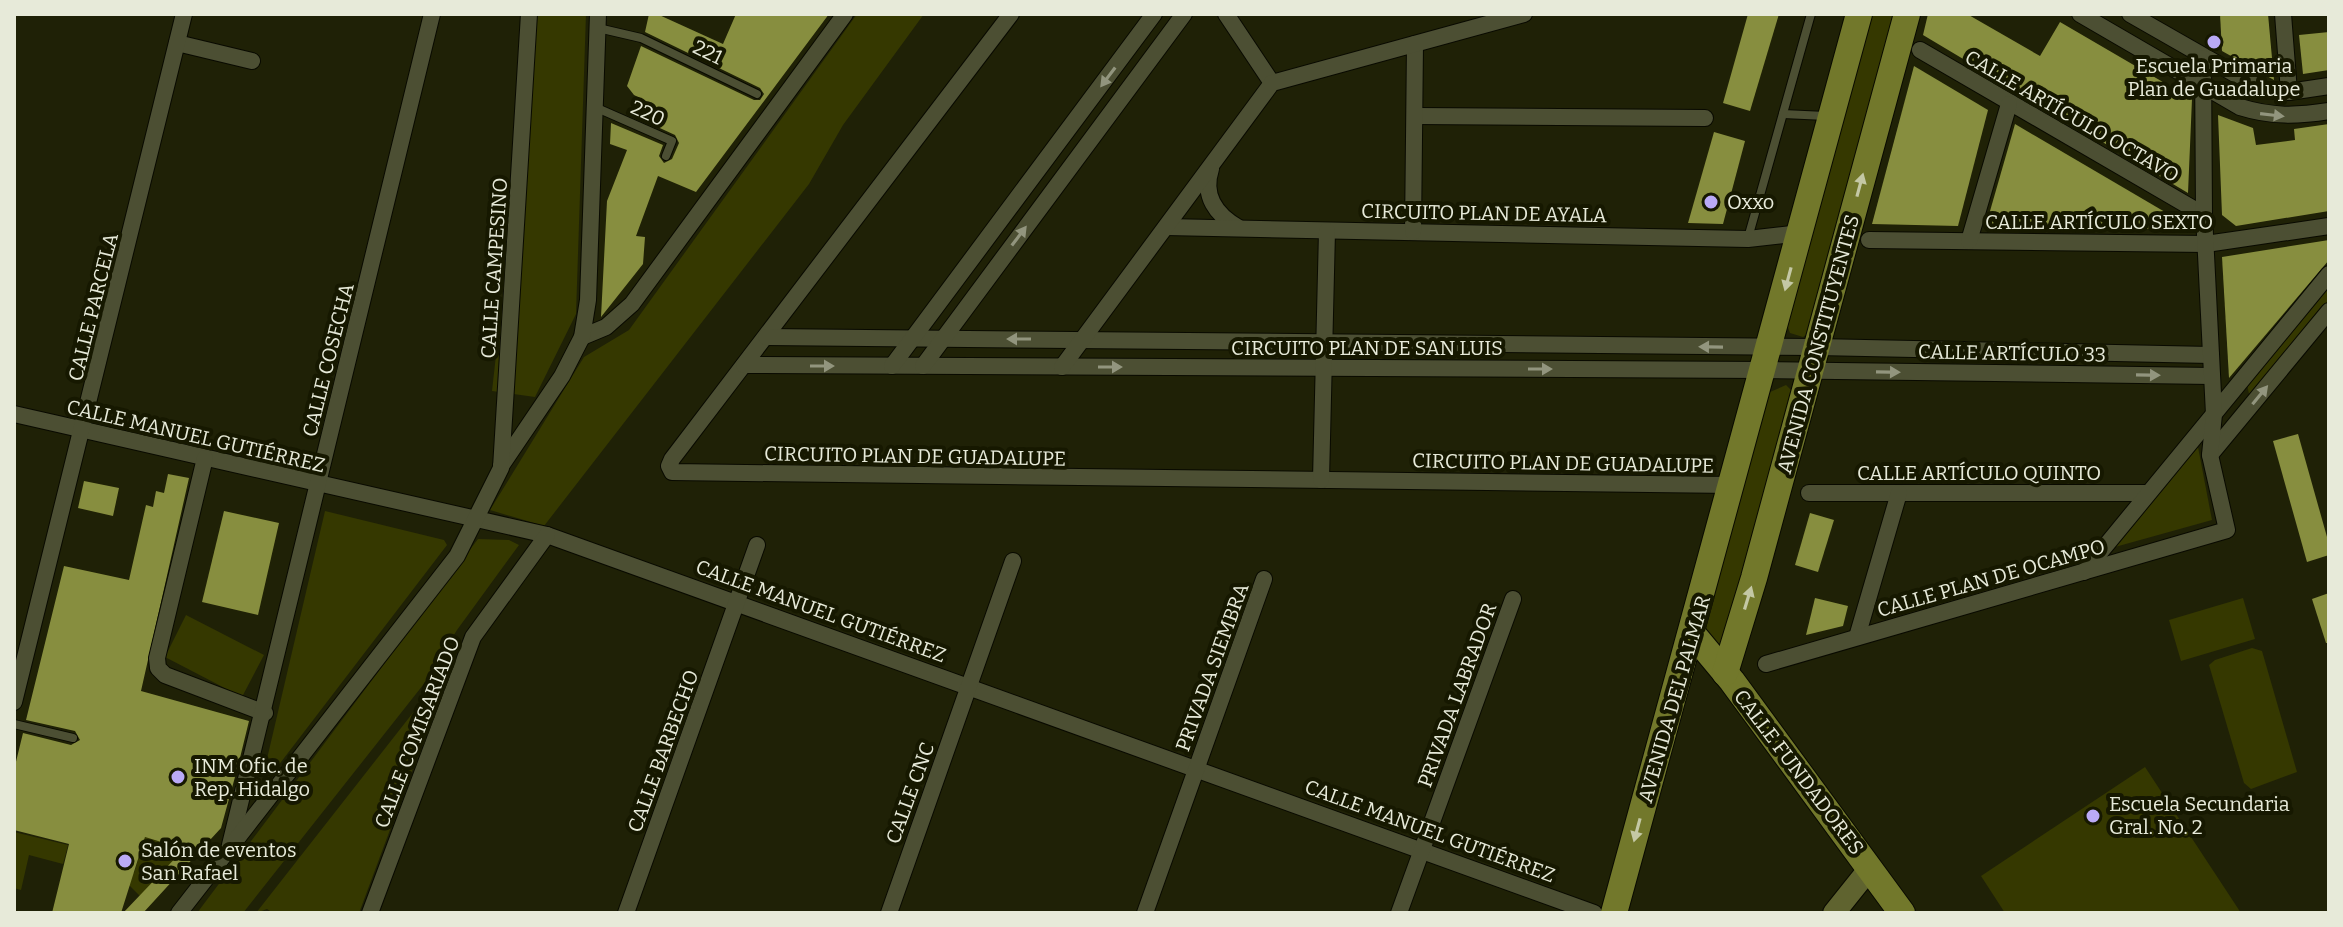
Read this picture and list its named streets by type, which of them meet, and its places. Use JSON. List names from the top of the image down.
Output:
{
  "streets": {
    "main road": ["AVENIDA CONSTITUYENTES", "AVENIDA DEL PALMAR", "CALLE FUNDADORES"],
    "street": [
      "CALLE ARTÍCULO OCTAVO",
      "CIRCUITO PLAN DE AYALA",
      "CALLE ARTÍCULO SEXTO",
      "CALLE CAMPESINO",
      "CALLE PARCELA",
      "CIRCUITO PLAN DE SAN LUIS",
      "CALLE ARTÍCULO 33",
      "CALLE COSECHA",
      "CALLE MANUEL GUTIÉRREZ",
      "CIRCUITO PLAN DE GUADALUPE",
      "CALLE ARTÍCULO QUINTO",
      "CALLE PLAN DE OCAMPO",
      "PRIVADA SIEMBRA",
      "PRIVADA LABRADOR",
      "CALLE COMISARIADO",
      "CALLE BARBECHO",
      "CALLE CNC"
    ],
    "lane": ["221", "220"]
  },
  "crossings": [
    ["CALLE CAMPESINO", "CALLE COSECHA"],
    ["CALLE CAMPESINO", "CALLE MANUEL GUTIÉRREZ"],
    ["CALLE PARCELA", "CALLE MANUEL GUTIÉRREZ"],
    ["AVENIDA CONSTITUYENTES", "CIRCUITO PLAN DE SAN LUIS"],
    ["AVENIDA CONSTITUYENTES", "CALLE ARTÍCULO 33"],
    ["AVENIDA CONSTITUYENTES", "CALLE FUNDADORES"],
    ["CIRCUITO PLAN DE SAN LUIS", "CALLE ARTÍCULO 33"],
    ["CIRCUITO PLAN DE SAN LUIS", "CIRCUITO PLAN DE GUADALUPE"],
    ["CALLE COSECHA", "CALLE MANUEL GUTIÉRREZ"],
    ["CALLE MANUEL GUTIÉRREZ", "PRIVADA SIEMBRA"],
    ["CALLE MANUEL GUTIÉRREZ", "PRIVADA LABRADOR"],
    ["CALLE MANUEL GUTIÉRREZ", "CALLE COMISARIADO"],
    ["CALLE MANUEL GUTIÉRREZ", "CALLE BARBECHO"],
    ["CALLE MANUEL GUTIÉRREZ", "CALLE CNC"],
    ["CIRCUITO PLAN DE GUADALUPE", "AVENIDA DEL PALMAR"],
    ["AVENIDA DEL PALMAR", "CALLE FUNDADORES"]
  ],
  "one_way": ["AVENIDA DEL PALMAR"],
  "places": [
    "Escuela Primaria Plan de Guadalupe",
    "Oxxo",
    "INM Ofic. de Rep. Hidalgo",
    "Escuela Secundaria Gral. No. 2",
    "Salón de eventos San Rafael"
  ]
}
